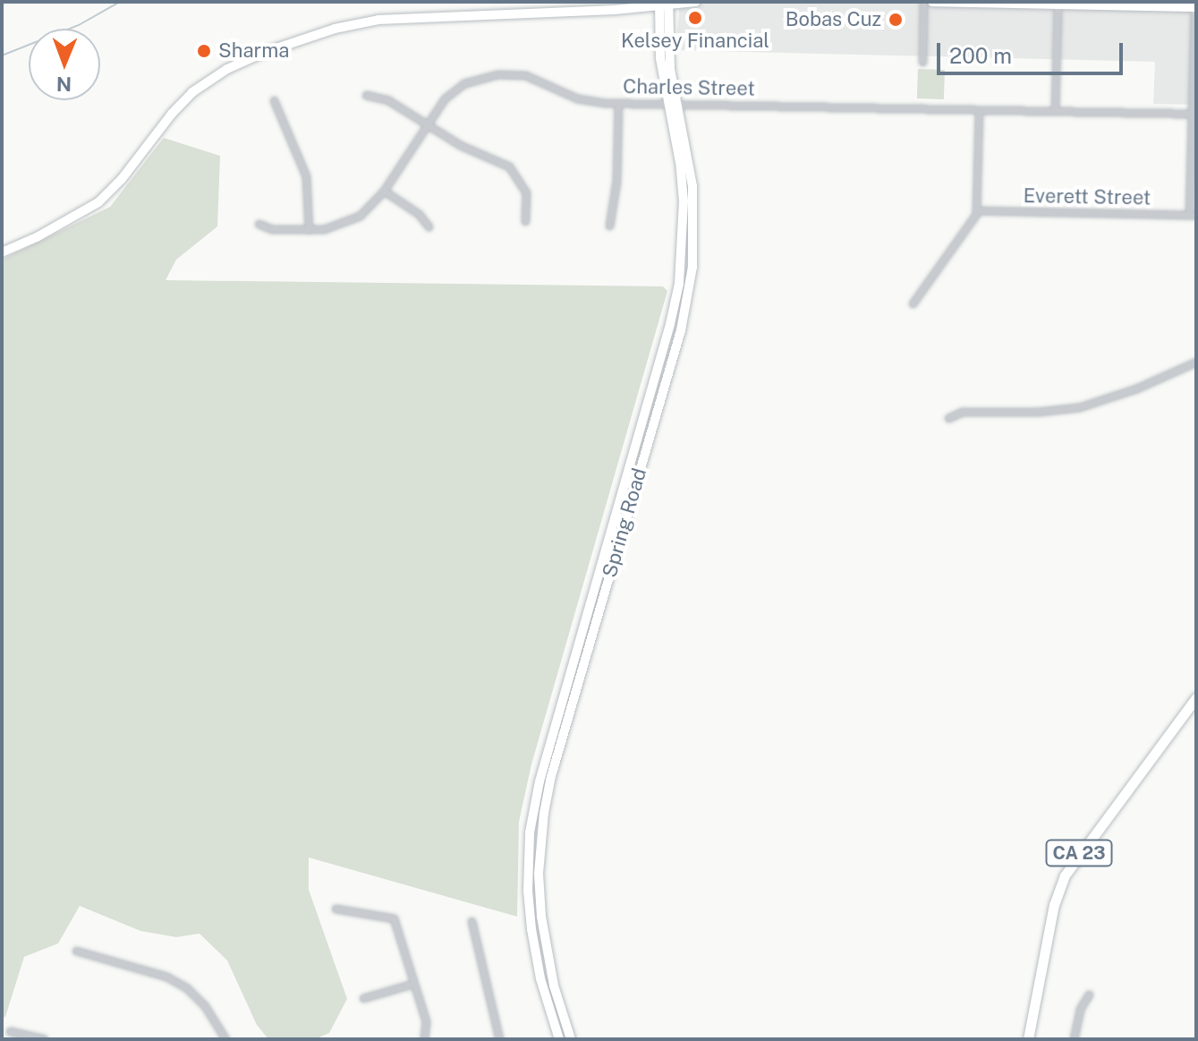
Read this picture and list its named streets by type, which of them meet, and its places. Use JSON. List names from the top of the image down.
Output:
{
  "streets": {
    "main road": ["Spring Road", "CA 23"],
    "street": ["Charles Street", "Everett Street"]
  },
  "crossings": [
    ["Charles Street", "Spring Road"]
  ],
  "places": ["Kelsey Financial", "Bobas Cuz", "Sharma"],
  "scale_bar": "200 m",
  "north": "bottom"
}
